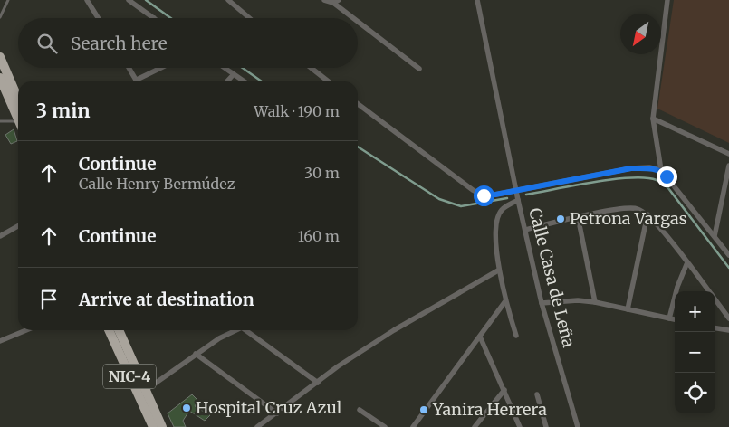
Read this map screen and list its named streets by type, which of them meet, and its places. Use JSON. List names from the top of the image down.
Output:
{
  "streets": {
    "highway": ["NIC-4"],
    "street": ["Calle Casa de Leña"]
  },
  "places": ["Petrona Vargas", "Hospital Cruz Azul", "Yanira Herrera"],
  "north": "bottom left",
  "page": {
    "search": "Search here",
    "heading": ["3 min", "Walk · 190 m"],
    "list": [
      ["Continue", "Calle Henry Bermúdez", "30 m"],
      ["Continue", "160 m"],
      "Arrive at destination"
    ],
    "map_buttons": ["+", "−"]
  }
}
